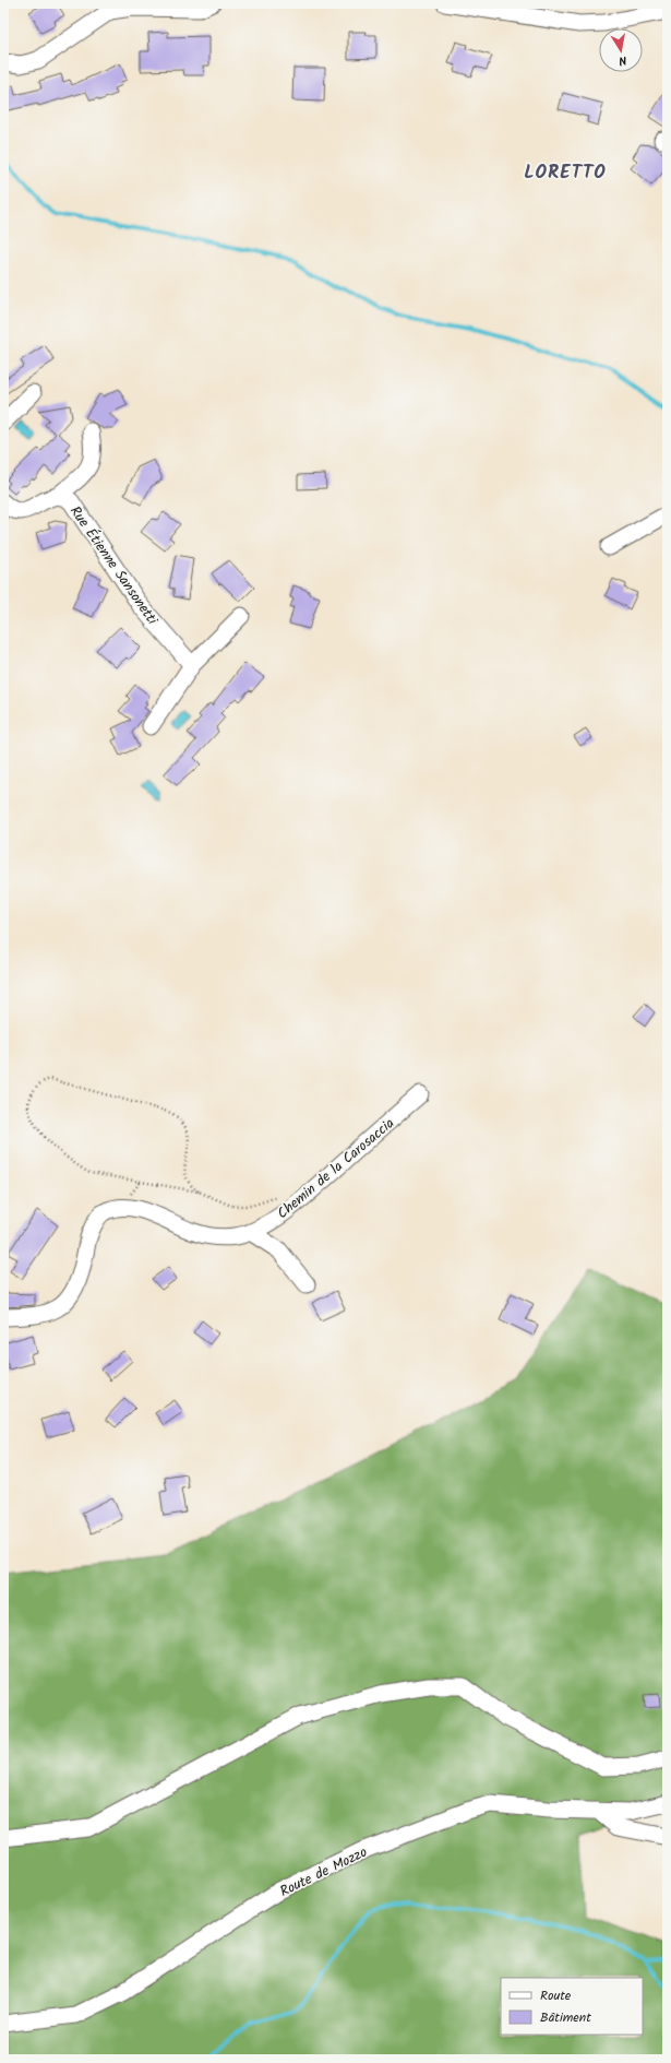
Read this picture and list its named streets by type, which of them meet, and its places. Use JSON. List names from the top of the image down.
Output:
{
  "streets": {
    "street": ["Rue Étienne Sansonetti", "Chemin de la Carosaccia", "Route de Mozzo"]
  },
  "districts": ["LORETTO"],
  "legend": ["Route", "Bâtiment"],
  "north": "bottom"
}
